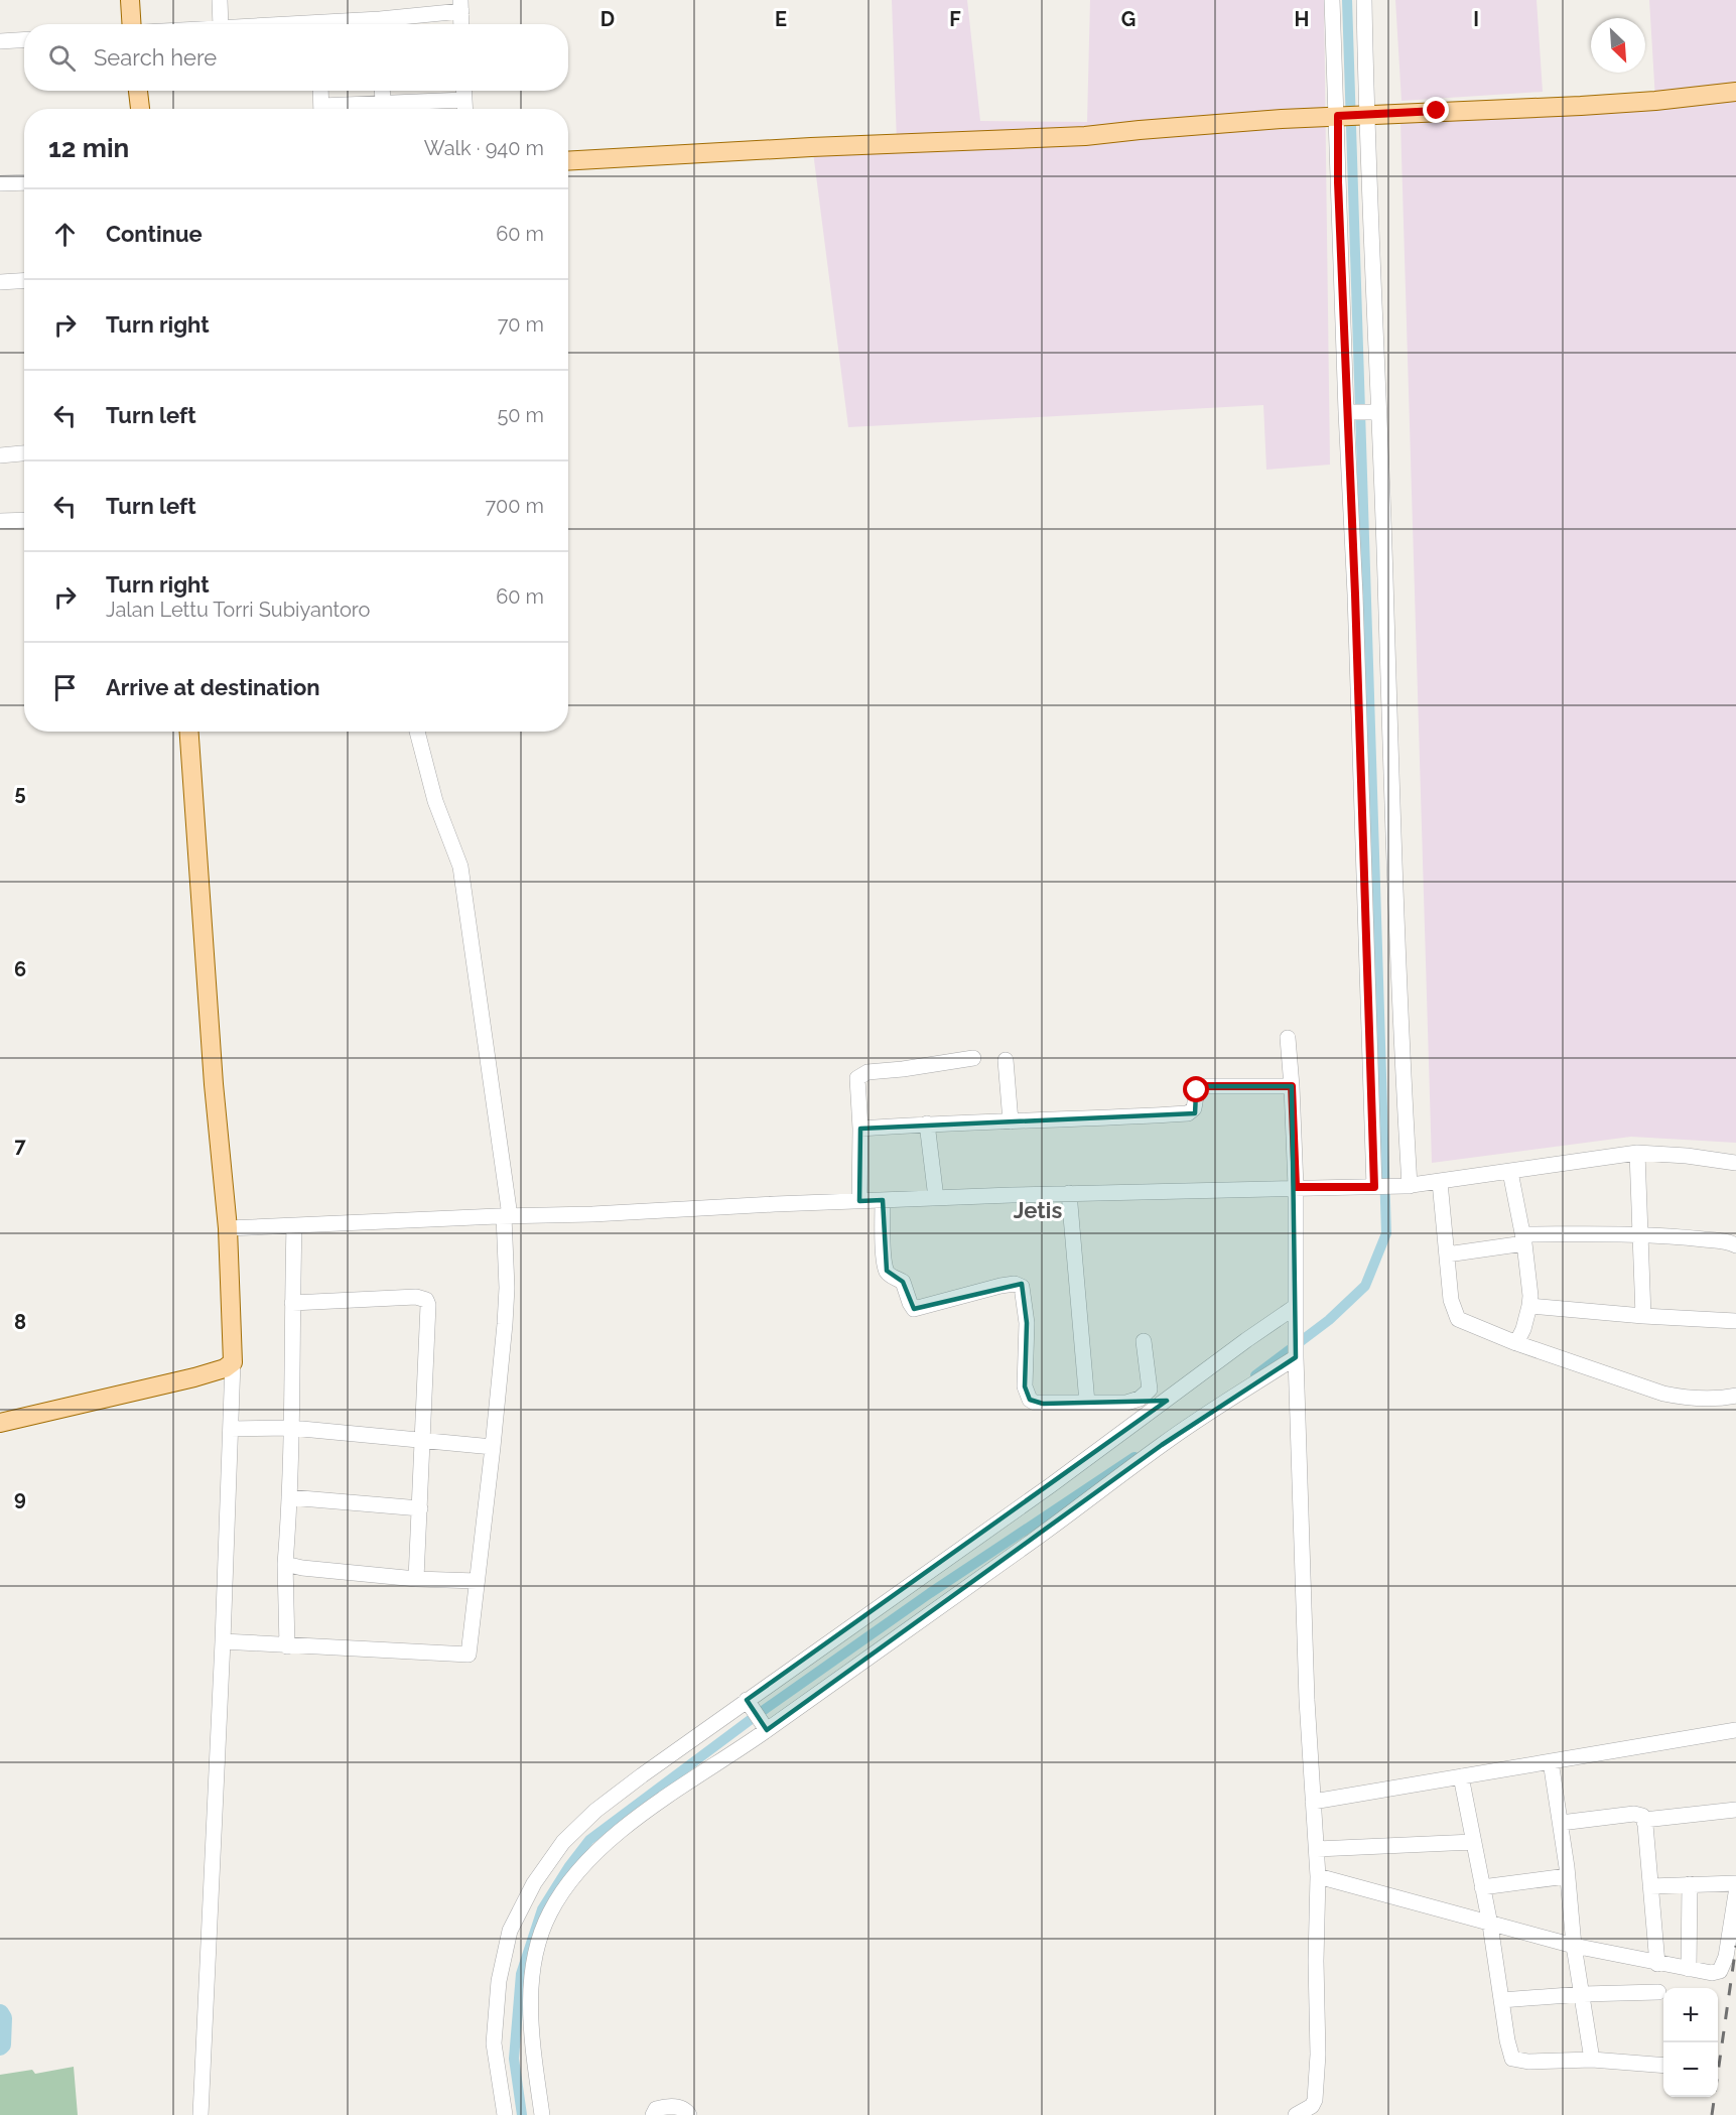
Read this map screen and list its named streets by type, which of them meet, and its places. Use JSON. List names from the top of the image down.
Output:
{
  "districts": ["Jetis"],
  "north": "bottom right",
  "page": {
    "search": "Search here",
    "heading": ["12 min", "Walk · 940 m"],
    "list": [
      ["Continue", "60 m"],
      ["Turn right", "70 m"],
      ["Turn left", "50 m"],
      ["Turn left", "700 m"],
      ["Turn right", "Jalan Lettu Torri Subiyantoro", "60 m"],
      "Arrive at destination"
    ],
    "map_buttons": ["+", "−"]
  },
  "grid": {
    "columns": [
      "D",
      "E",
      "F",
      "G",
      "H",
      "I"
    ],
    "rows": [
      "5",
      "6",
      "7",
      "8",
      "9"
    ]
  }
}
